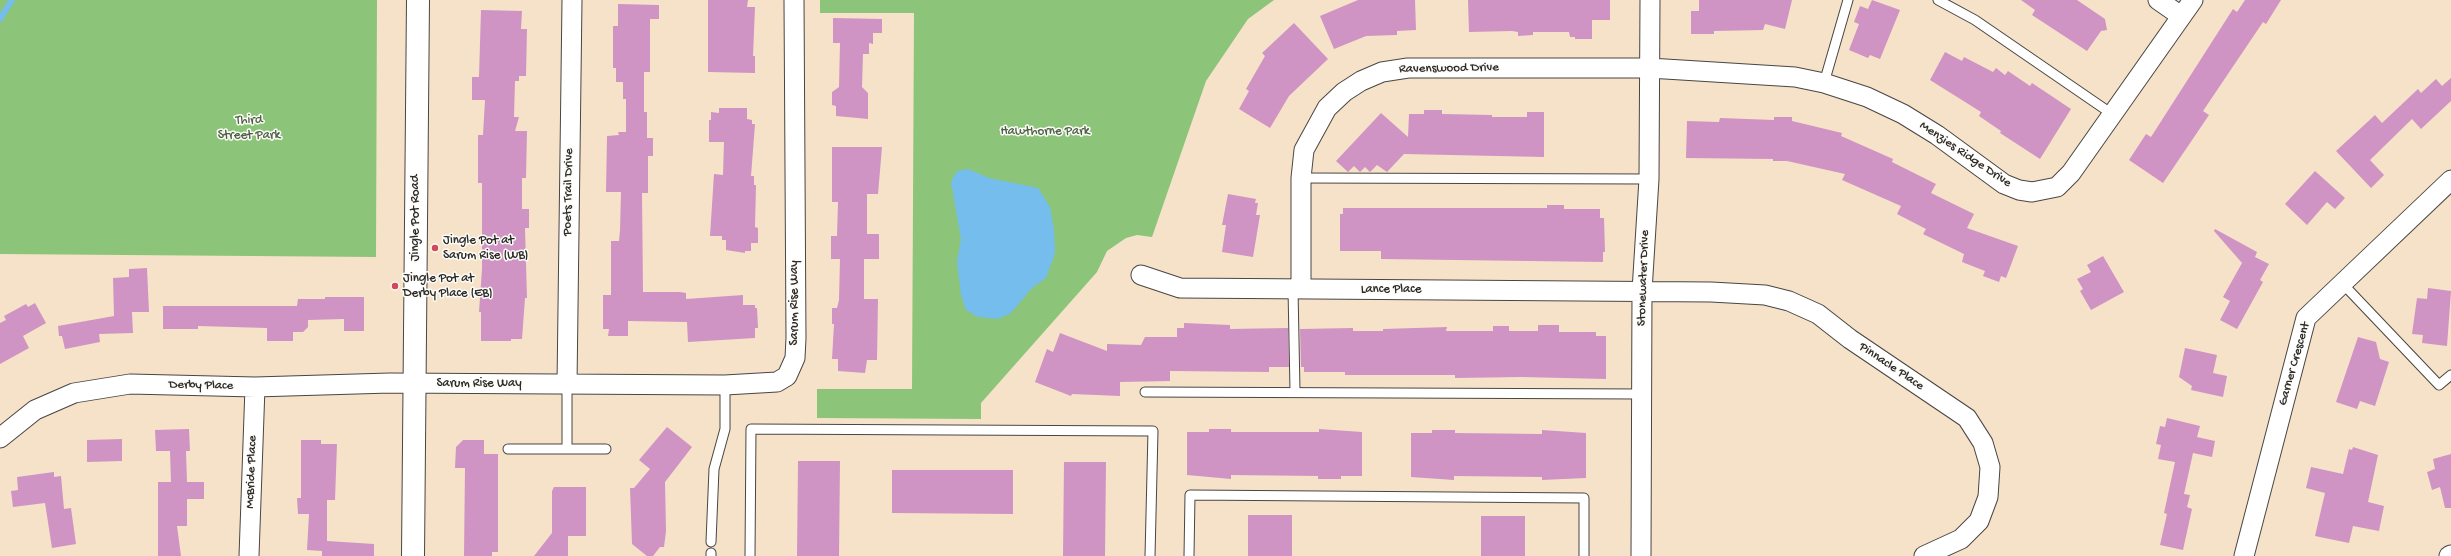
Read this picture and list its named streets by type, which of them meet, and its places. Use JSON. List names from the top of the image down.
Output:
{
  "streets": {
    "street": [
      "Ravenswood Drive",
      "Menzies Ridge Drive",
      "Poets Trail Drive",
      "Jingle Pot Road",
      "Stonewater Drive",
      "Lance Place",
      "Sarum Rise Way",
      "Garner Crescent",
      "Pinnacle Place",
      "Derby Place",
      "McBride Place"
    ]
  },
  "crossings": [
    ["Ravenswood Drive", "Menzies Ridge Drive"],
    ["Ravenswood Drive", "Stonewater Drive"],
    ["Ravenswood Drive", "Lance Place"],
    ["Menzies Ridge Drive", "Stonewater Drive"],
    ["Poets Trail Drive", "Sarum Rise Way"],
    ["Jingle Pot Road", "Sarum Rise Way"],
    ["Jingle Pot Road", "Derby Place"],
    ["Stonewater Drive", "Lance Place"],
    ["Stonewater Drive", "Pinnacle Place"],
    ["Lance Place", "Pinnacle Place"],
    ["Sarum Rise Way", "Derby Place"],
    ["Derby Place", "McBride Place"]
  ],
  "parks": ["Third Street Park", "Hawthorne Park"],
  "places": ["Jingle Pot at Sarum Rise (WB)", "Jingle Pot at Derby Place (EB)"]
}
